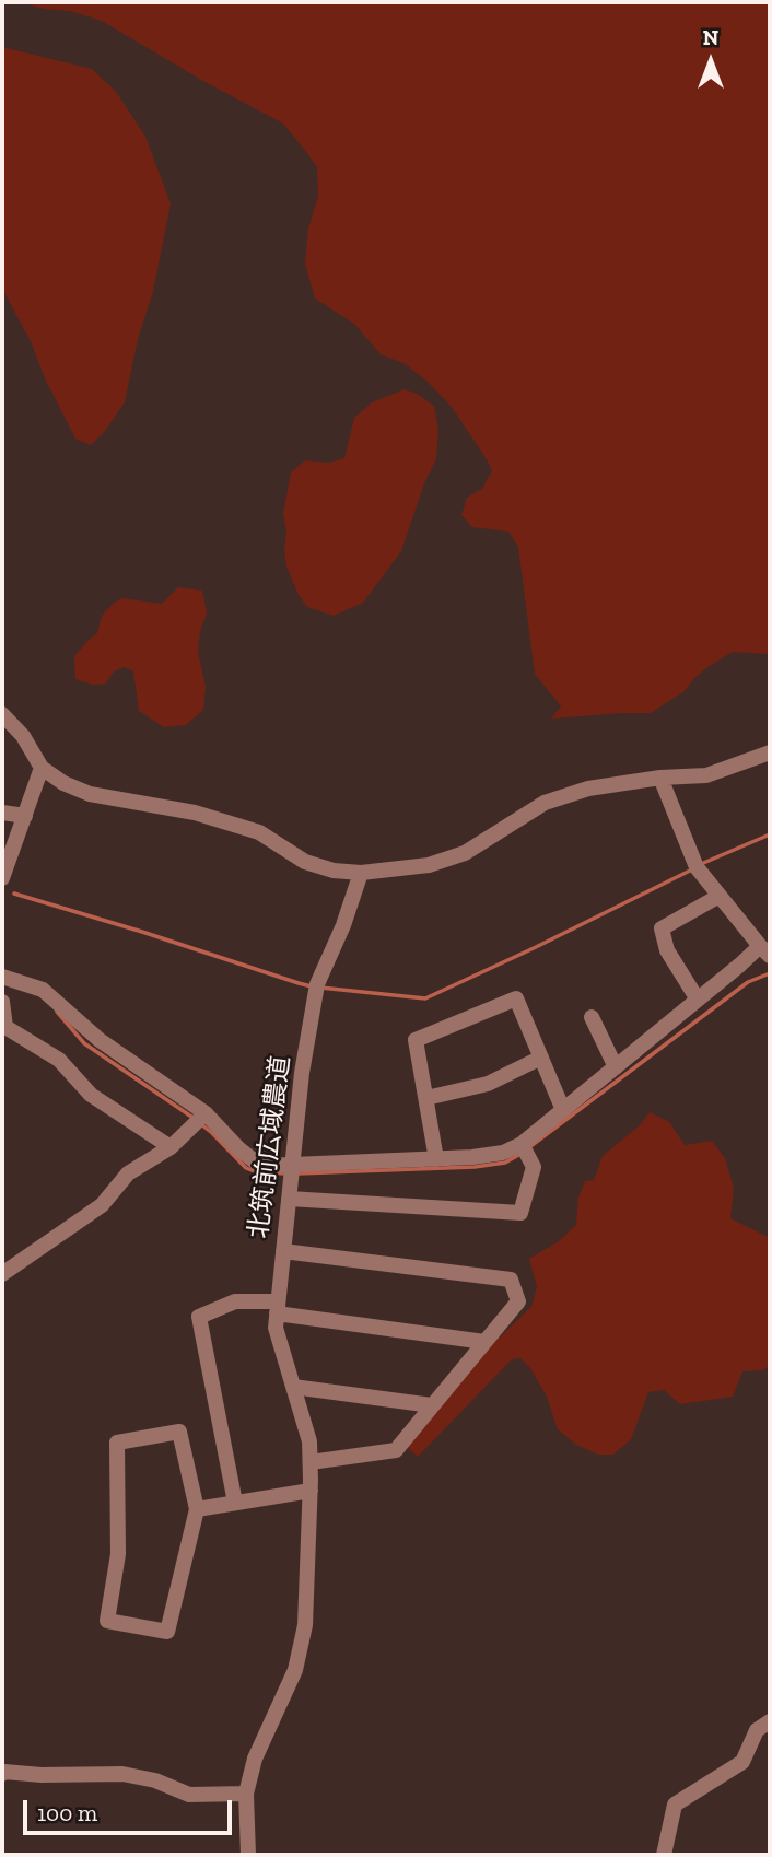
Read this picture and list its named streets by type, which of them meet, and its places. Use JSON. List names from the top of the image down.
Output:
{
  "streets": {
    "street": ["北筑前広域農道"]
  },
  "scale_bar": "100 m",
  "north": "top"
}
